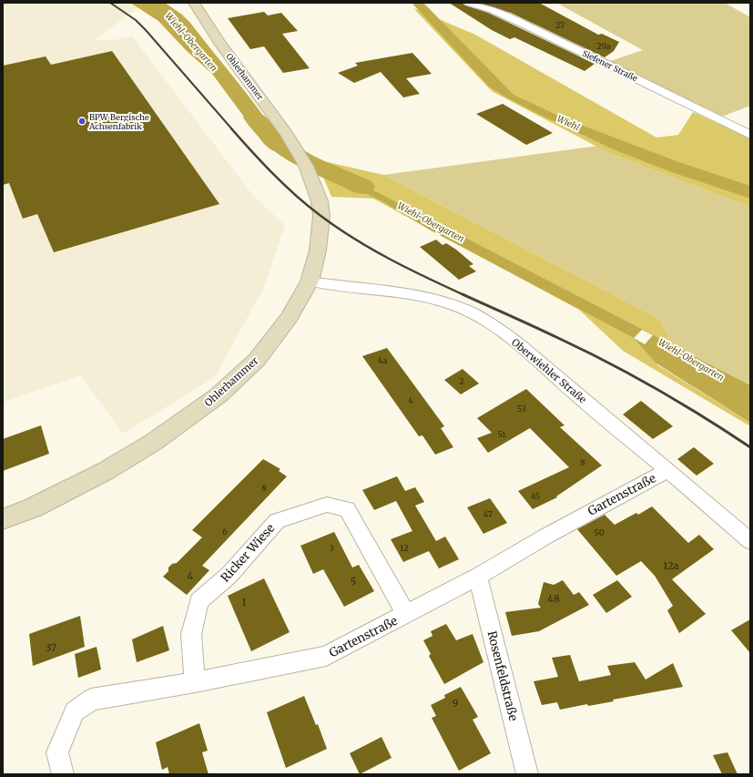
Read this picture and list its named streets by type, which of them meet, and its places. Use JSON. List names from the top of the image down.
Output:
{
  "streets": {
    "street": [
      "Siefener Straße",
      "Ohlerhammer",
      "Oberwiehler Straße",
      "Gartenstraße",
      "Ricker Wiese",
      "Rosenfeldstraße"
    ]
  },
  "crossings": [
    ["Ohlerhammer", "Oberwiehler Straße"],
    ["Oberwiehler Straße", "Gartenstraße"],
    ["Gartenstraße", "Ricker Wiese"],
    ["Gartenstraße", "Rosenfeldstraße"]
  ],
  "water": ["Wiehl-Obergarten", "Wiehl"],
  "places": ["BPW Bergische Achsenfabrik"],
  "house_numbers": [
    "27",
    "29a",
    "4a",
    "2",
    "4",
    "53",
    "51",
    "8",
    "8",
    "45",
    "47",
    "6",
    "50",
    "3",
    "12",
    "12a",
    "4",
    "5",
    "48",
    "1",
    "37",
    "9"
  ]
}
